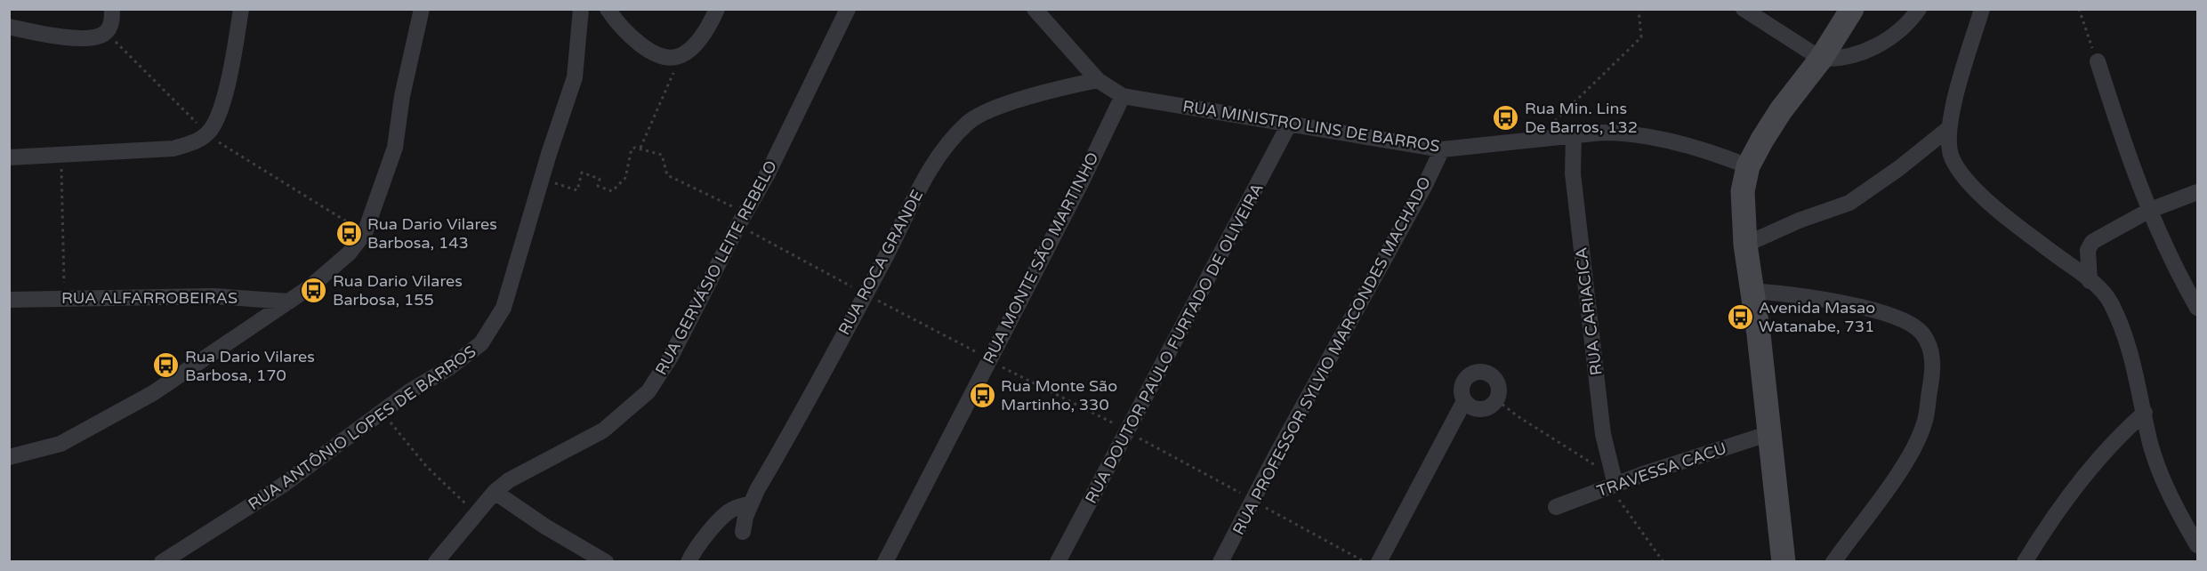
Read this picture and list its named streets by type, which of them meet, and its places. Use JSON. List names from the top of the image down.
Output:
{
  "streets": {
    "street": [
      "RUA MINISTRO LINS DE BARROS",
      "RUA MONTE SÃO MARTINHO",
      "RUA ROCA GRANDE",
      "RUA GERVÁSIO LEITE REBELO",
      "RUA ALFARROBEIRAS",
      "RUA CARIACICA",
      "RUA DOUTOR PAULO FURTADO DE OLIVEIRA",
      "RUA PROFESSOR SYLVIO MARCONDES MACHADO",
      "RUA ANTÔNIO LOPES DE BARROS",
      "TRAVESSA CACU"
    ]
  },
  "crossings": [
    ["RUA MINISTRO LINS DE BARROS", "RUA MONTE SÃO MARTINHO"],
    ["RUA MINISTRO LINS DE BARROS", "RUA ROCA GRANDE"],
    ["RUA MINISTRO LINS DE BARROS", "RUA CARIACICA"],
    ["RUA MINISTRO LINS DE BARROS", "RUA DOUTOR PAULO FURTADO DE OLIVEIRA"],
    ["RUA MINISTRO LINS DE BARROS", "RUA PROFESSOR SYLVIO MARCONDES MACHADO"],
    ["RUA CARIACICA", "TRAVESSA CACU"]
  ],
  "places": {
    "bus stop": [
      "Rua Min. Lins De Barros, 132",
      "Rua Dario Vilares Barbosa, 143",
      "Rua Dario Vilares Barbosa, 155",
      "Avenida Masao Watanabe, 731",
      "Rua Dario Vilares Barbosa, 170",
      "Rua Monte São Martinho, 330"
    ]
  }
}
